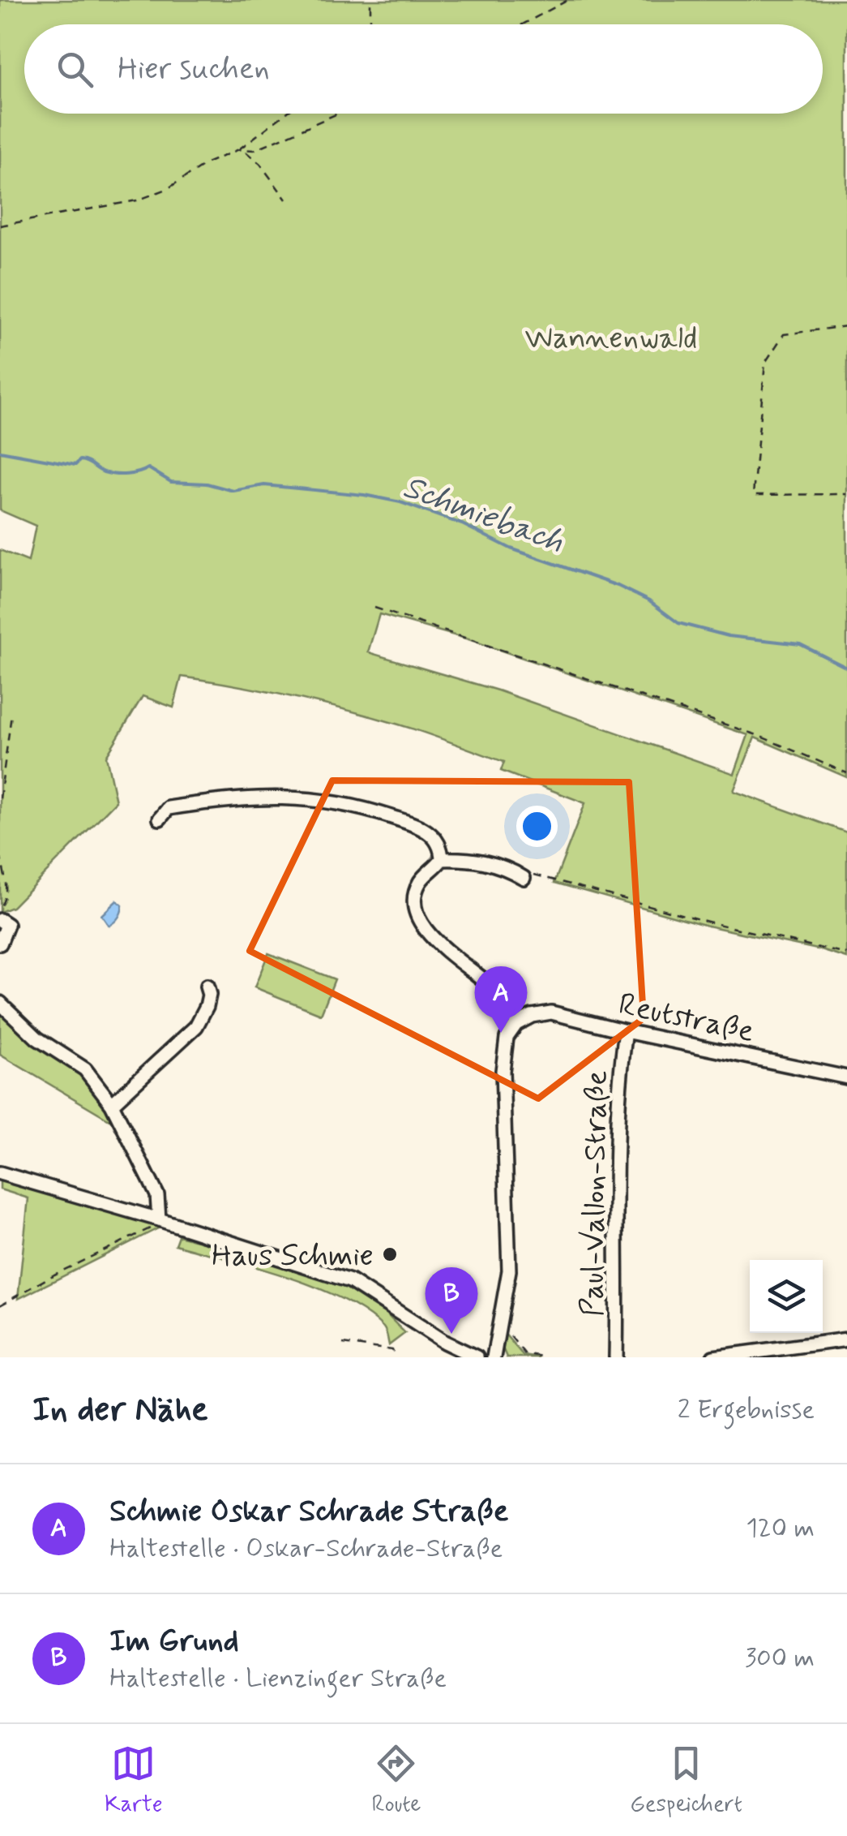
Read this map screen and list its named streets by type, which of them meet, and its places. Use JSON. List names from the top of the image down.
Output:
{
  "streets": {
    "street": ["Reutstraße", "Paul-Vallon-Straße"]
  },
  "crossings": [
    ["Reutstraße", "Paul-Vallon-Straße"]
  ],
  "water": ["Schmiebach"],
  "parks": ["Wannenwald"],
  "places": ["Haus Schmie"],
  "page": {
    "search": "Hier suchen",
    "pins": ["A", "B"],
    "heading": ["In der Nähe", "2 Ergebnisse"],
    "list": [
      {
        "mark": "A",
        "name": "Schmie Oskar Schrade Straße",
        "note": "Haltestelle · Oskar-Schrade-Straße",
        "value": "120 m"
      },
      {
        "mark": "B",
        "name": "Im Grund",
        "note": "Haltestelle · Lienzinger Straße",
        "value": "300 m"
      }
    ],
    "nav": ["Karte", "Route", "Gespeichert"]
  }
}
